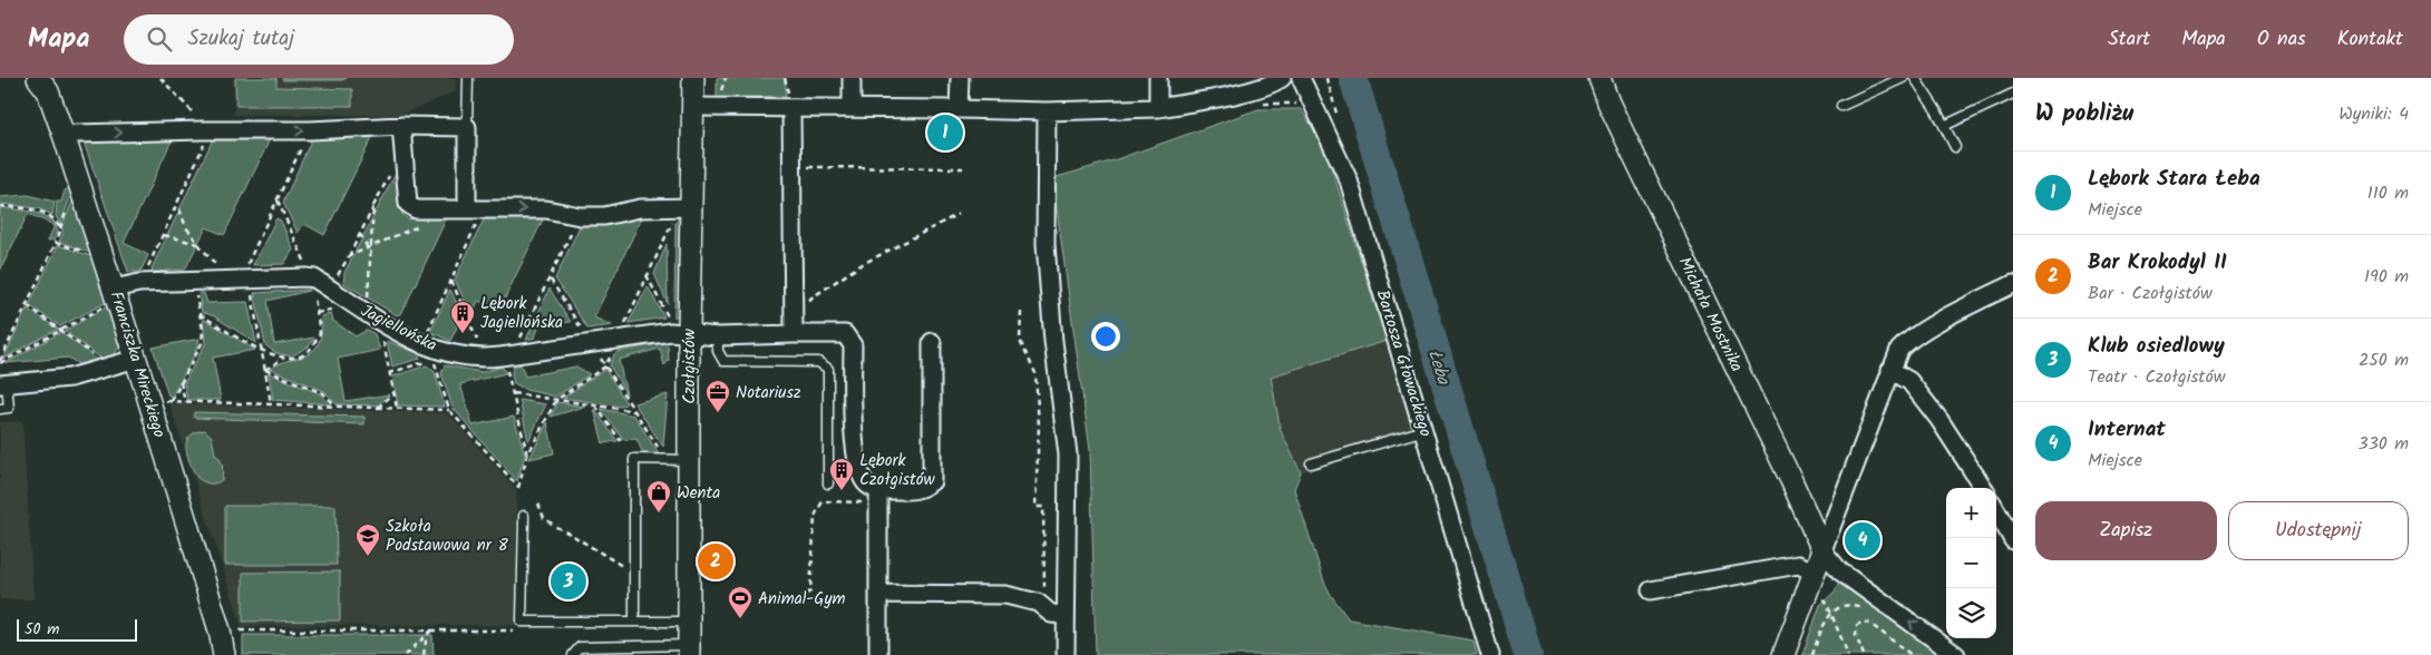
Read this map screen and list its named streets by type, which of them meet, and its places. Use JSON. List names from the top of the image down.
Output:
{
  "streets": {
    "street": [
      "Michała Mostnika",
      "Jagiellońska",
      "Bartosza Głowackiego",
      "Franciszka Mireckiego",
      "Czołgistów"
    ]
  },
  "crossings": [
    ["Jagiellońska", "Franciszka Mireckiego"],
    ["Jagiellońska", "Czołgistów"]
  ],
  "water": ["Łeba"],
  "places": {
    "building": ["Lębork Jagiellońska", "Lębork Czołgistów"],
    "office": ["Notariusz"],
    "shop": ["Wenta"],
    "school or university": ["Szkoła Podstawowa nr 8"],
    "sports": ["Animal-Gym"]
  },
  "scale_bar": "50 m",
  "page": {
    "header": "Mapa",
    "search": "Szukaj tutaj",
    "nav": [
      "Start",
      "Mapa",
      "O nas",
      "Kontakt"
    ],
    "heading": ["W pobliżu", "Wyniki: 4"],
    "pins": [
      "1",
      "4",
      "2",
      "3"
    ],
    "list": [
      {
        "mark": "1",
        "name": "Lębork Stara Łeba",
        "note": "Miejsce",
        "value": "110 m"
      },
      {
        "mark": "2",
        "name": "Bar Krokodyl II",
        "note": "Bar · Czołgistów",
        "value": "190 m"
      },
      {
        "mark": "3",
        "name": "Klub osiedlowy",
        "note": "Teatr · Czołgistów",
        "value": "250 m"
      },
      {
        "mark": "4",
        "name": "Internat",
        "note": "Miejsce",
        "value": "330 m"
      }
    ],
    "buttons": ["Zapisz", "Udostępnij"],
    "map_buttons": ["+", "−"],
    "scale": "50 m"
  }
}
